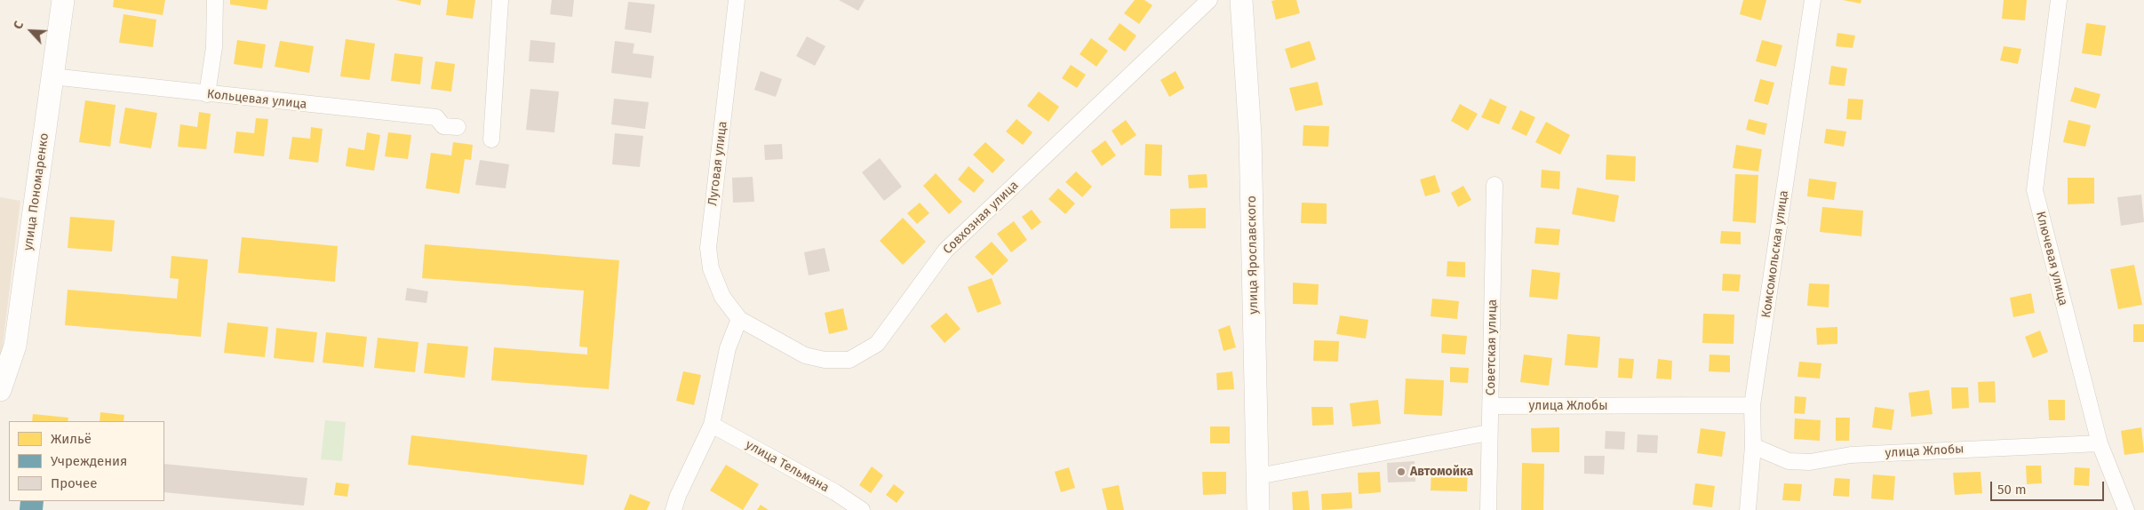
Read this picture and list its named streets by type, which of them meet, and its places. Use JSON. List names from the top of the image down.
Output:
{
  "streets": {
    "street": [
      "Кольцевая улица",
      "Луговая улица",
      "улица Пономаренко",
      "Совхозная улица",
      "Комсомольская улица",
      "улица Ярославского",
      "Ключевая улица",
      "Советская улица",
      "улица Жлобы",
      "улица Тельмана"
    ]
  },
  "crossings": [
    ["Кольцевая улица", "улица Пономаренко"],
    ["Луговая улица", "Совхозная улица"],
    ["Комсомольская улица", "улица Жлобы"],
    ["Ключевая улица", "улица Жлобы"],
    ["Советская улица", "улица Жлобы"]
  ],
  "places": ["Автомойка"],
  "legend": ["Жильё", "Учреждения", "Прочее"],
  "scale_bar": "50 m",
  "north": "top left"
}
